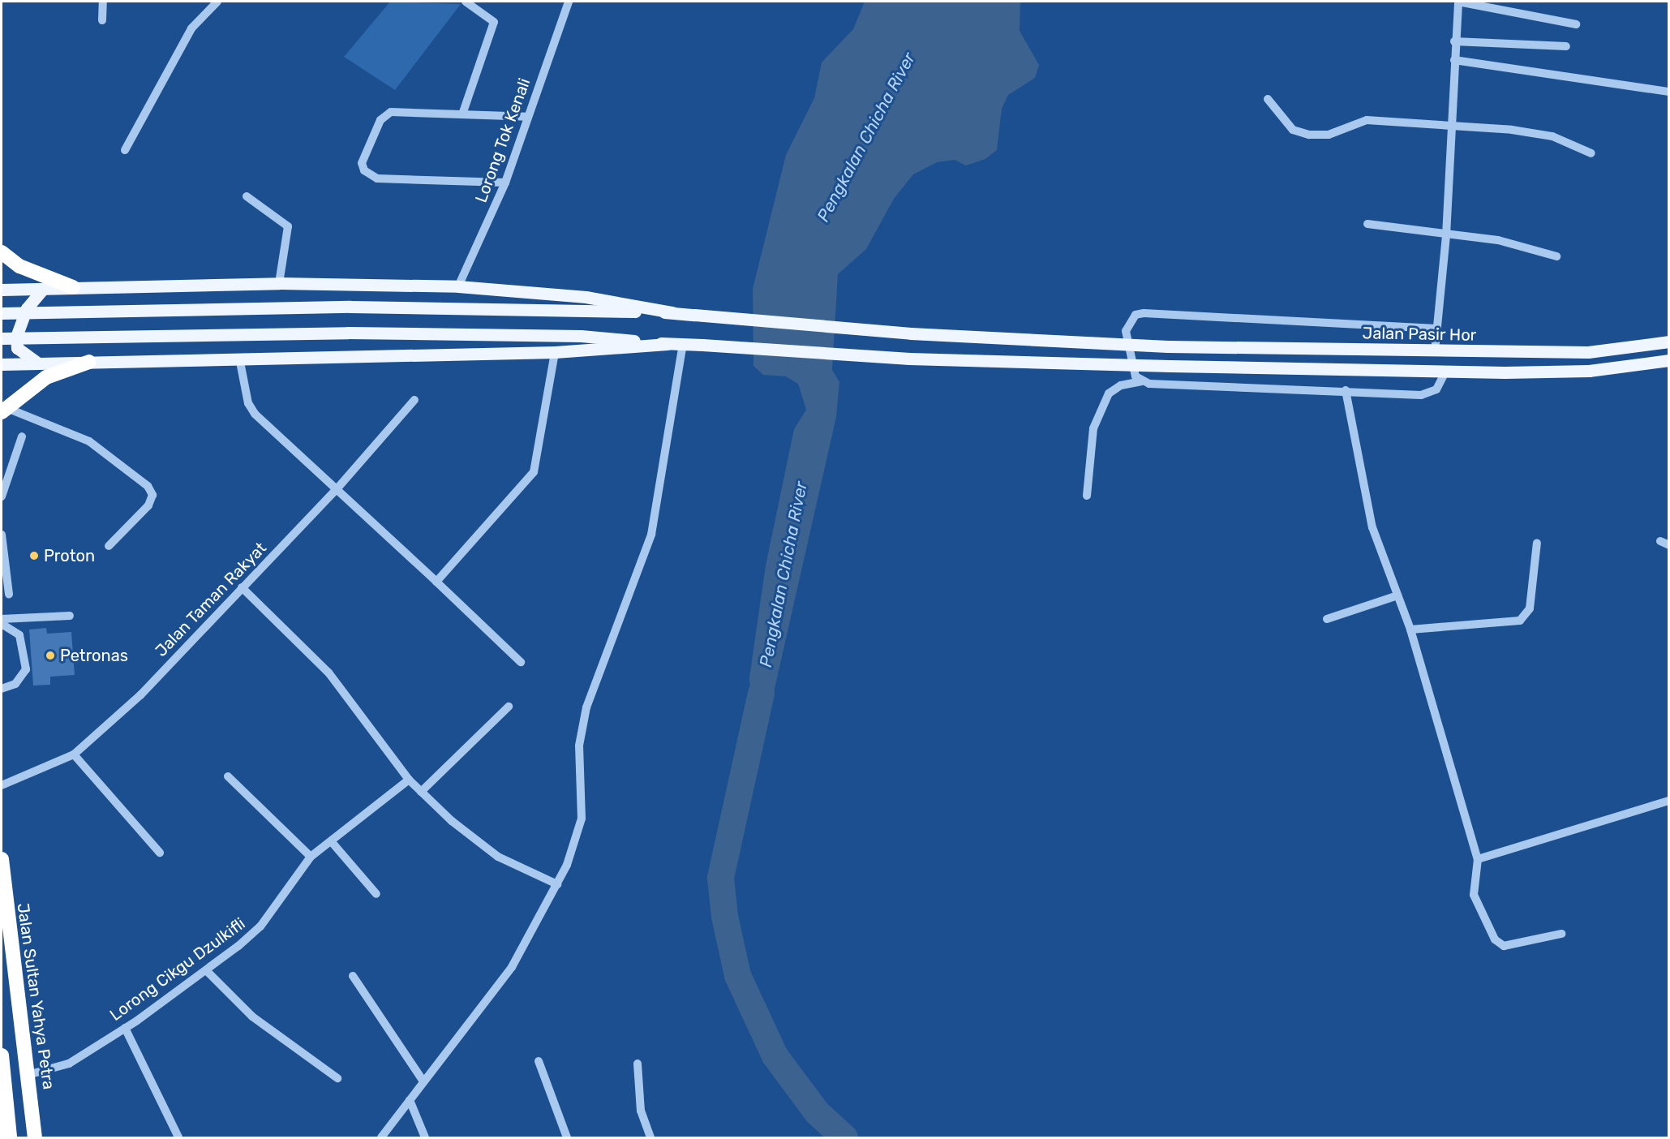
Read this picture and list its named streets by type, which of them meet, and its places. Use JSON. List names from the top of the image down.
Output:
{
  "streets": {
    "highway": ["Jalan Sultan Yahya Petra"],
    "main road": ["Jalan Pasir Hor"],
    "street": ["Lorong Tok Kenali", "Jalan Taman Rakyat", "Lorong Cikgu Dzulkifli"]
  },
  "crossings": [
    ["Lorong Cikgu Dzulkifli", "Jalan Sultan Yahya Petra"]
  ],
  "water": ["Pengkalan Chicha River"],
  "places": ["Proton", "Petronas"]
}
